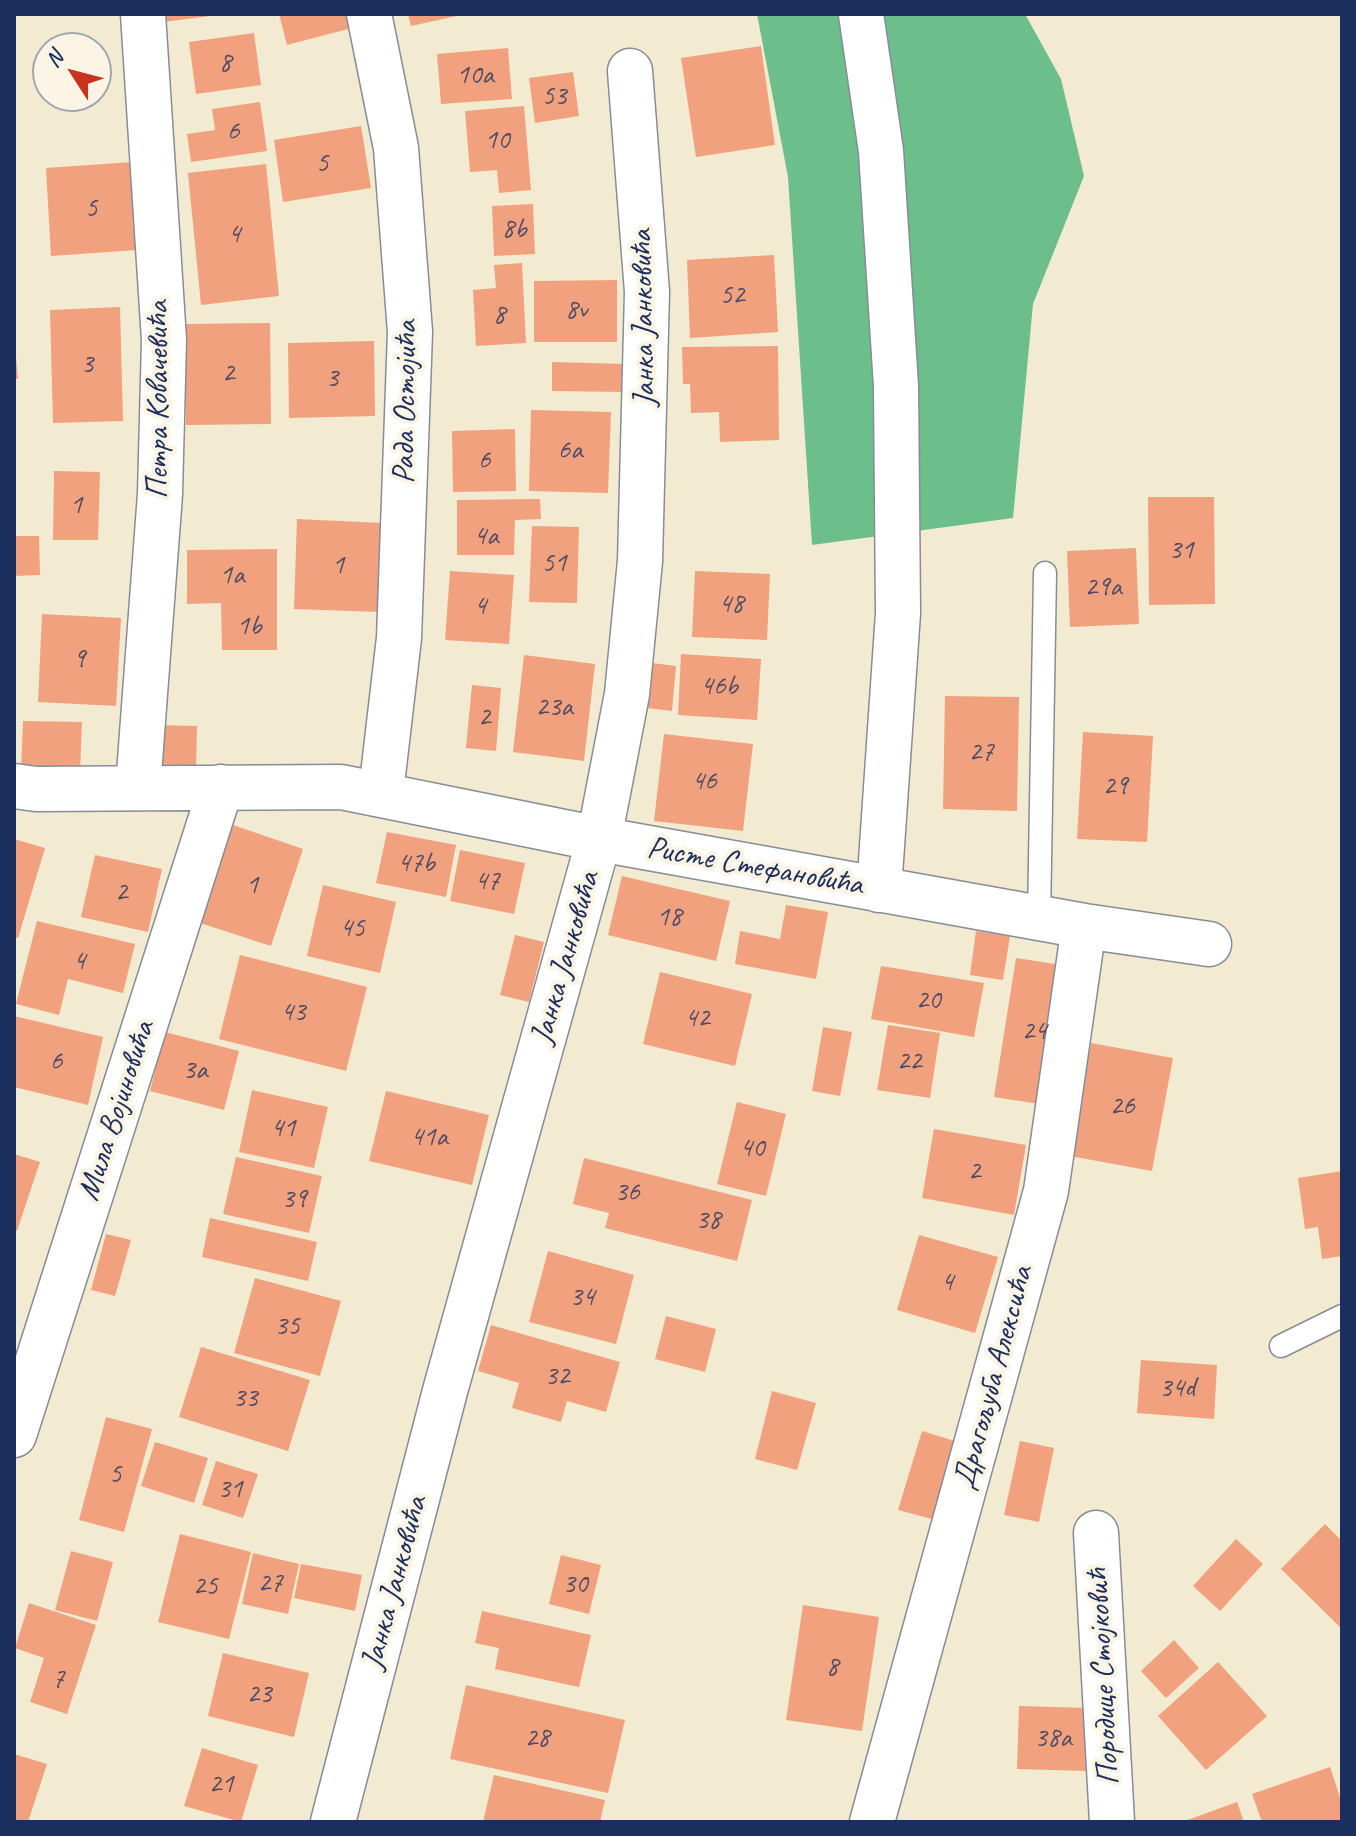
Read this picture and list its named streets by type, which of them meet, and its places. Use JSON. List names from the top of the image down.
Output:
{
  "streets": {
    "street": [
      "Јанка Јанковића",
      "Петра Ковачевића",
      "Рада Остојића",
      "Ристе Стефановића",
      "Мила Војиновића",
      "Драгољуба Алексића",
      "Породице Стојковић"
    ]
  },
  "crossings": [
    ["Јанка Јанковића", "Ристе Стефановића"],
    ["Петра Ковачевића", "Ристе Стефановића"],
    ["Рада Остојића", "Ристе Стефановића"],
    ["Ристе Стефановића", "Мила Војиновића"],
    ["Ристе Стефановића", "Драгољуба Алексића"]
  ],
  "house_numbers": [
    "8",
    "10a",
    "53",
    "6",
    "10",
    "5",
    "5",
    "8b",
    "4",
    "52",
    "8v",
    "8",
    "3",
    "2",
    "3",
    "6a",
    "6",
    "1",
    "4a",
    "31",
    "51",
    "1",
    "1a",
    "29a",
    "48",
    "4",
    "1b",
    "9",
    "46b",
    "23a",
    "2",
    "27",
    "46",
    "29",
    "47b",
    "47",
    "1",
    "2",
    "18",
    "45",
    "4",
    "20",
    "43",
    "42",
    "24",
    "6",
    "22",
    "3a",
    "26",
    "41",
    "41a",
    "40",
    "2",
    "36",
    "39",
    "38",
    "4",
    "34",
    "35",
    "32",
    "34d",
    "33",
    "5",
    "31",
    "27",
    "30",
    "25",
    "8",
    "7",
    "23",
    "28",
    "38a",
    "21"
  ],
  "north": "top left"
}
